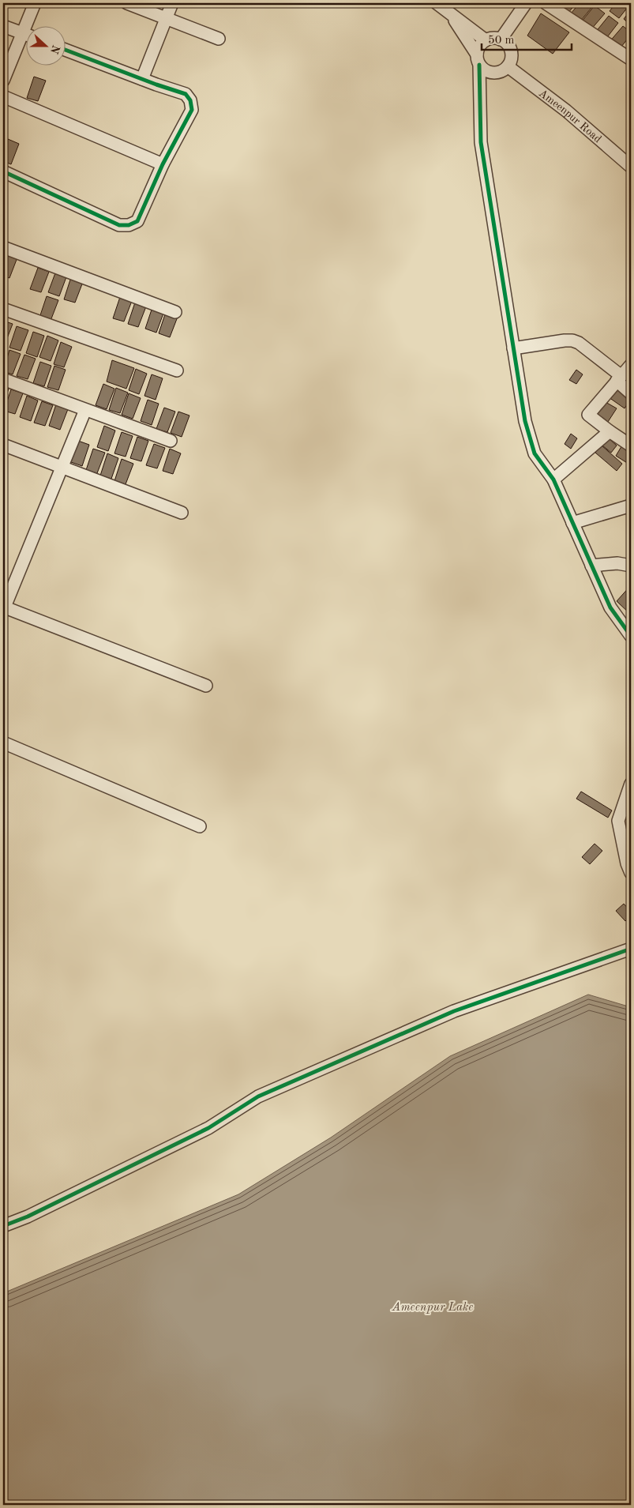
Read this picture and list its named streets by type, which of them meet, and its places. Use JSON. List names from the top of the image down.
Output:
{
  "streets": {
    "street": ["Ameenpur Road"]
  },
  "water": ["Ameenpur Lake"],
  "scale_bar": "50 m",
  "north": "right"
}
